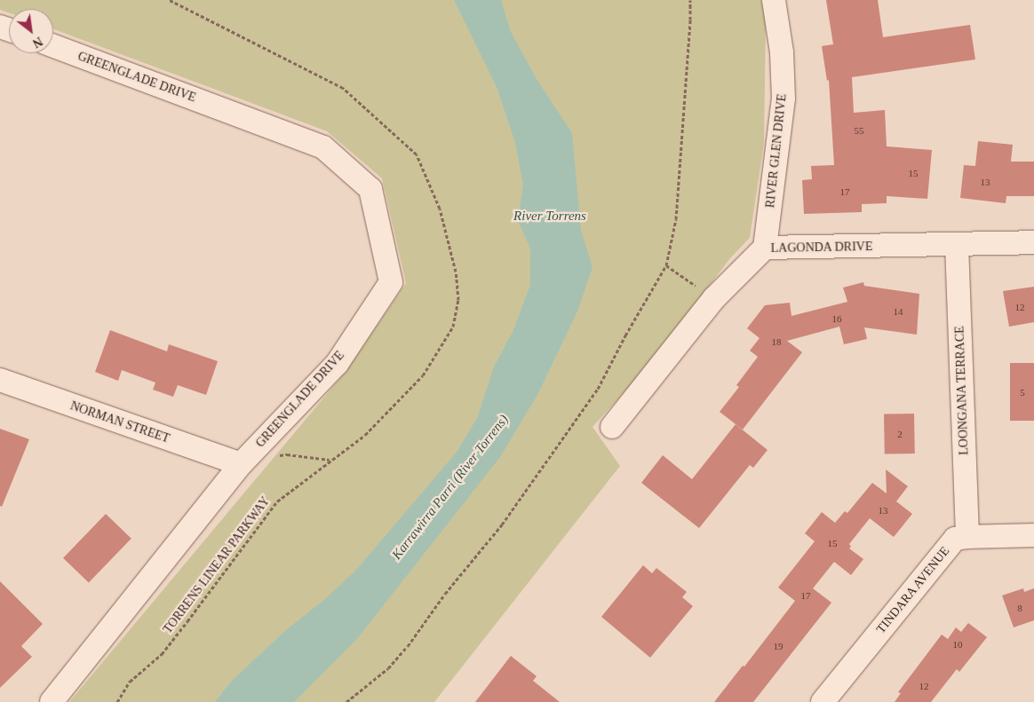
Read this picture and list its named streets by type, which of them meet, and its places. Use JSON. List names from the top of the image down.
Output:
{
  "streets": {
    "street": [
      "GREENGLADE DRIVE",
      "RIVER GLEN DRIVE",
      "LAGONDA DRIVE",
      "LOONGANA TERRACE",
      "NORMAN STREET",
      "TINDARA AVENUE"
    ],
    "path": ["TORRENS LINEAR PARKWAY"]
  },
  "crossings": [
    ["GREENGLADE DRIVE", "NORMAN STREET"],
    ["RIVER GLEN DRIVE", "LAGONDA DRIVE"],
    ["LAGONDA DRIVE", "LOONGANA TERRACE"],
    ["LOONGANA TERRACE", "TINDARA AVENUE"]
  ],
  "water": ["River Torrens", "Karrawirra Parri (River Torrens)"],
  "house_numbers": [
    "55",
    "15",
    "13",
    "17",
    "12",
    "14",
    "16",
    "18",
    "5",
    "2",
    "13",
    "15",
    "17",
    "8",
    "10",
    "19",
    "12"
  ],
  "north": "bottom right"
}
